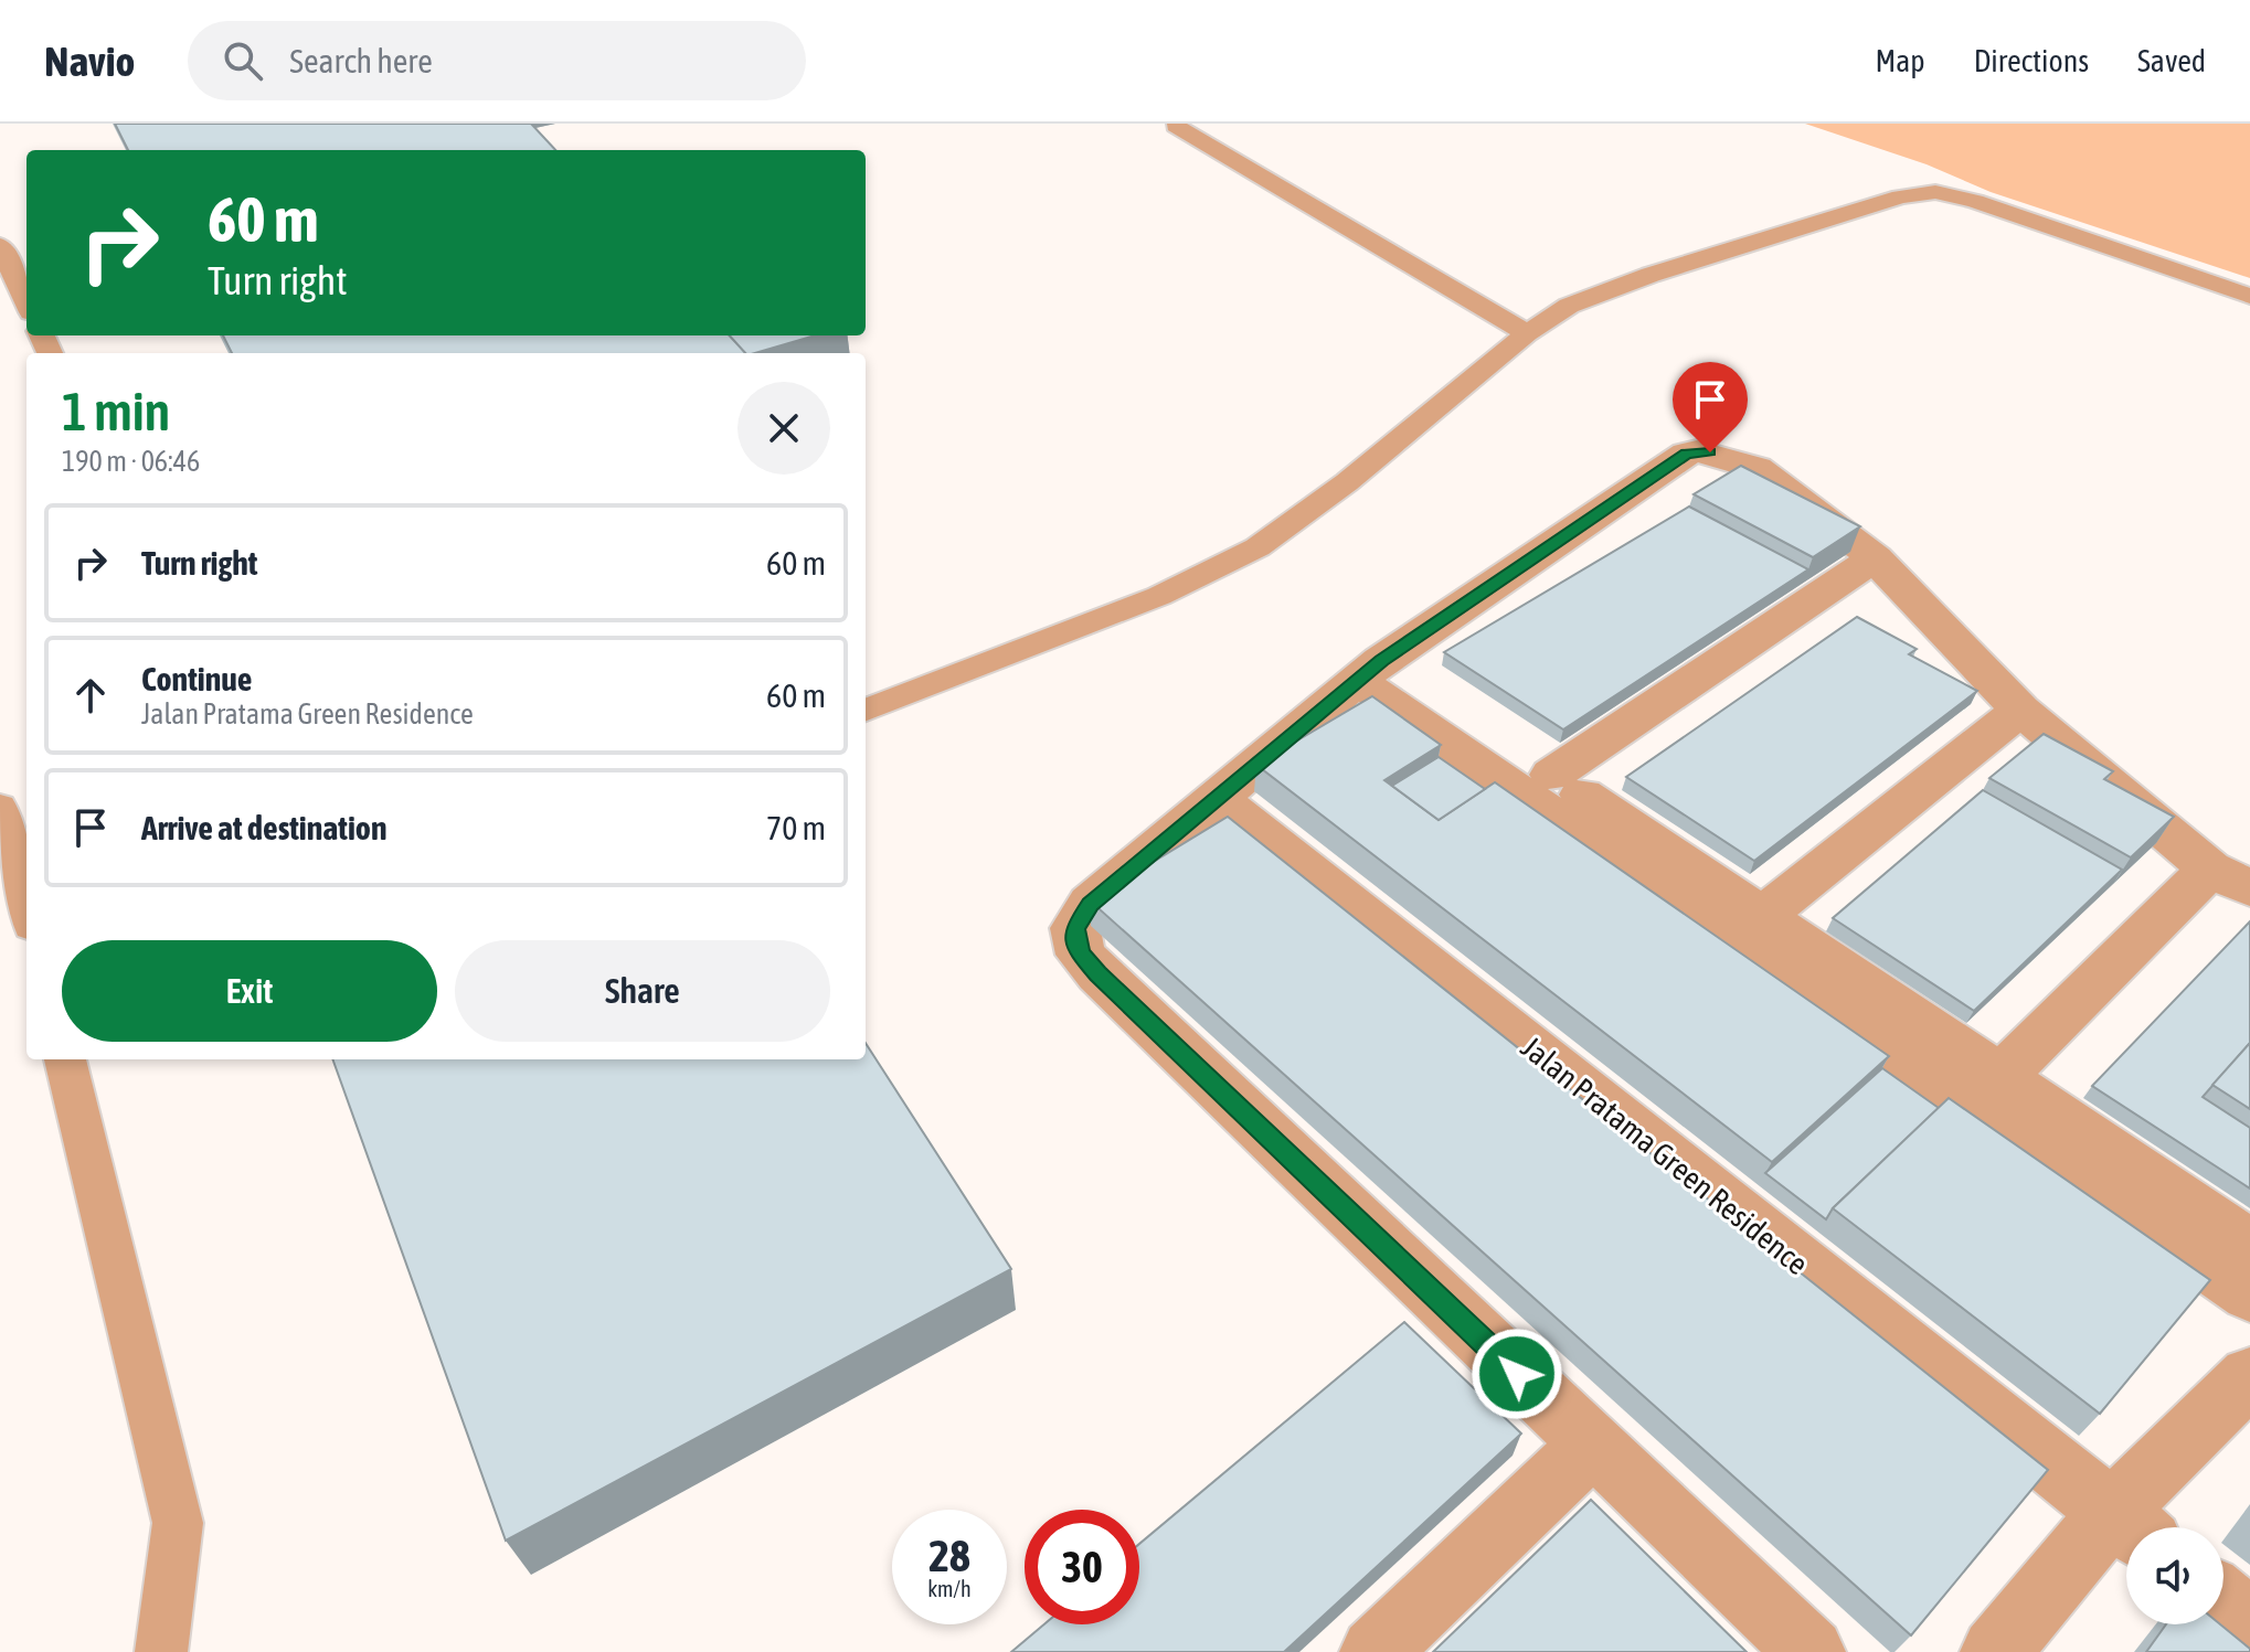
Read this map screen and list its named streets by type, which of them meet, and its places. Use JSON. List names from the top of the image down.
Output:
{
  "streets": {
    "street": ["Jalan Pratama Green Residence"]
  },
  "page": {
    "header": "Navio",
    "search": "Search here",
    "nav": ["Map", "Directions", "Saved"],
    "turn": ["60 m", "Turn right"],
    "heading": ["1 min", "190 m · 06:46"],
    "list": [
      {
        "name": "Turn right",
        "value": "60 m"
      },
      {
        "name": "Continue",
        "note": "Jalan Pratama Green Residence",
        "value": "60 m"
      },
      {
        "name": "Arrive at destination",
        "value": "70 m"
      }
    ],
    "buttons": ["Exit", "Share"],
    "speed": "28 km/h",
    "limit": "30"
  }
}
